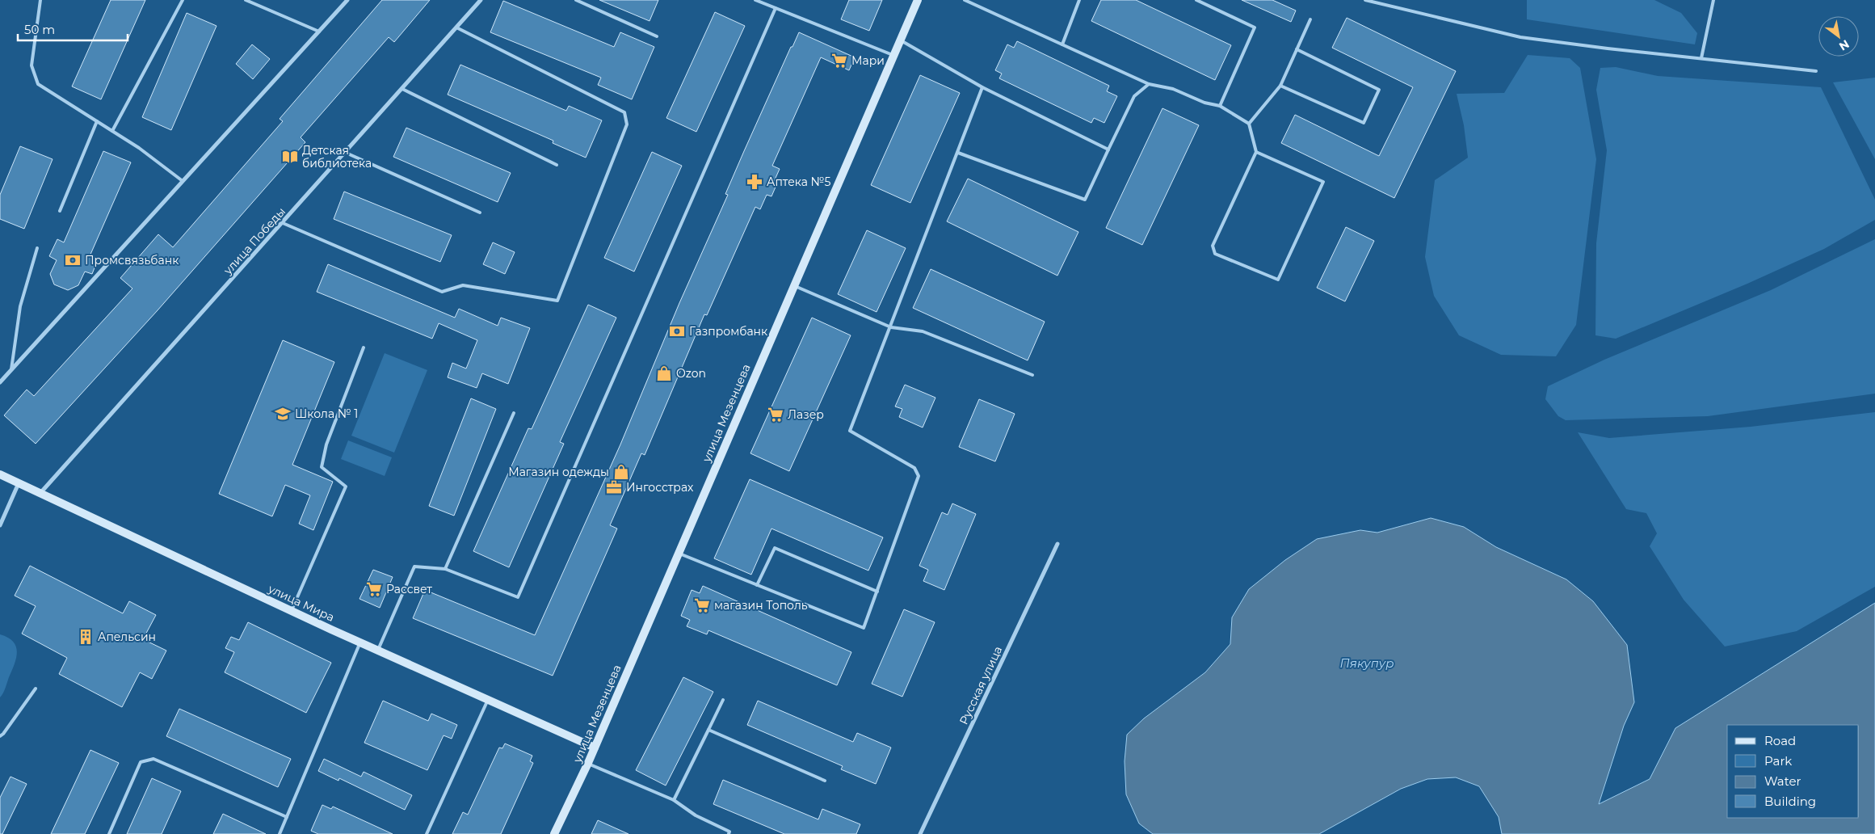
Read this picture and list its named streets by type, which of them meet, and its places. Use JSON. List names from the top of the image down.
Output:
{
  "streets": {
    "main road": ["улица Мезенцева", "улица Мира"],
    "street": ["улица Победы", "Русская улица"]
  },
  "crossings": [
    ["улица Победы", "улица Мира"],
    ["улица Мезенцева", "улица Мира"]
  ],
  "water": ["Пякупур"],
  "places": {
    "supermarket": [
      "Мари",
      "Лазер",
      "Рассвет",
      "магазин Тополь"
    ],
    "library": ["Детская библиотека"],
    "pharmacy": ["Аптека №5"],
    "bank": ["Промсвязьбанк", "Газпромбанк"],
    "shop": ["Ozon", "Магазин одежды"],
    "school or university": ["Школа № 1"],
    "office": ["Ингосстрах"],
    "building": ["Апельсин"]
  },
  "legend": [
    "Road",
    "Park",
    "Water",
    "Building"
  ],
  "scale_bar": "50 m",
  "north": "bottom right"
}
